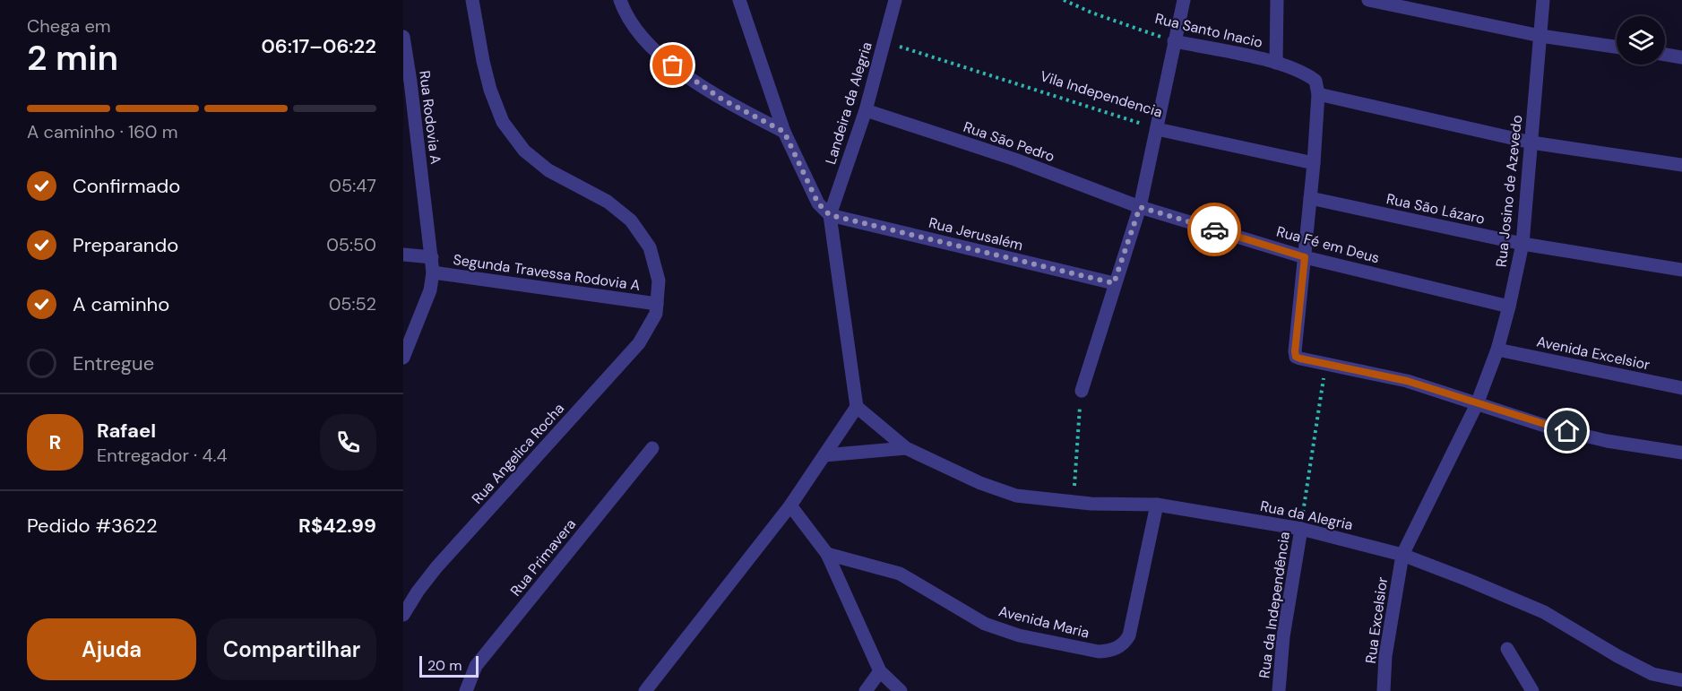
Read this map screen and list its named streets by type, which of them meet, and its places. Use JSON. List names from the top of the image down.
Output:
{
  "streets": {
    "street": [
      "Rua Santo Inacio",
      "Vila Independencia",
      "Landeira da Alegria",
      "Rua Rodovia A",
      "Rua São Pedro",
      "Rua Josino de Azevedo",
      "Rua São Lázaro",
      "Rua Jerusalém",
      "Rua Fé em Deus",
      "Segunda Travessa Rodovia A",
      "Avenida Excelsior",
      "Rua Angelica Rocha",
      "Rua da Alegria",
      "Rua Primavera",
      "Rua da Independência",
      "Rua Excelsior",
      "Avenida Maria"
    ]
  },
  "crossings": [
    ["Rua Santo Inacio", "Rua Josino de Azevedo"],
    ["Vila Independencia", "Landeira da Alegria"],
    ["Landeira da Alegria", "Rua São Pedro"],
    ["Landeira da Alegria", "Rua Jerusalém"],
    ["Landeira da Alegria", "Rua da Alegria"],
    ["Rua Rodovia A", "Segunda Travessa Rodovia A"],
    ["Rua São Pedro", "Rua Fé em Deus"],
    ["Rua Josino de Azevedo", "Rua São Lázaro"],
    ["Rua Josino de Azevedo", "Rua Fé em Deus"],
    ["Rua Josino de Azevedo", "Avenida Excelsior"],
    ["Rua Josino de Azevedo", "Rua da Alegria"],
    ["Rua Josino de Azevedo", "Rua Excelsior"],
    ["Segunda Travessa Rodovia A", "Rua Angelica Rocha"],
    ["Rua da Alegria", "Rua da Independência"],
    ["Rua da Alegria", "Rua Excelsior"],
    ["Rua da Alegria", "Avenida Maria"]
  ],
  "scale_bar": "20 m",
  "page": {
    "heading": ["2 min", "Chega em", "06:17–06:22"],
    "panel": [
      "Rafael",
      "Entregador · 4.4",
      "Pedido #3622",
      "R$42.99"
    ],
    "bar": "A caminho · 160 m",
    "list": [
      ["Confirmado", "05:47"],
      ["Preparando", "05:50"],
      ["A caminho", "05:52"],
      "Entregue"
    ],
    "round": "R",
    "buttons": ["Ajuda", "Compartilhar"],
    "scale": "20 m"
  }
}
